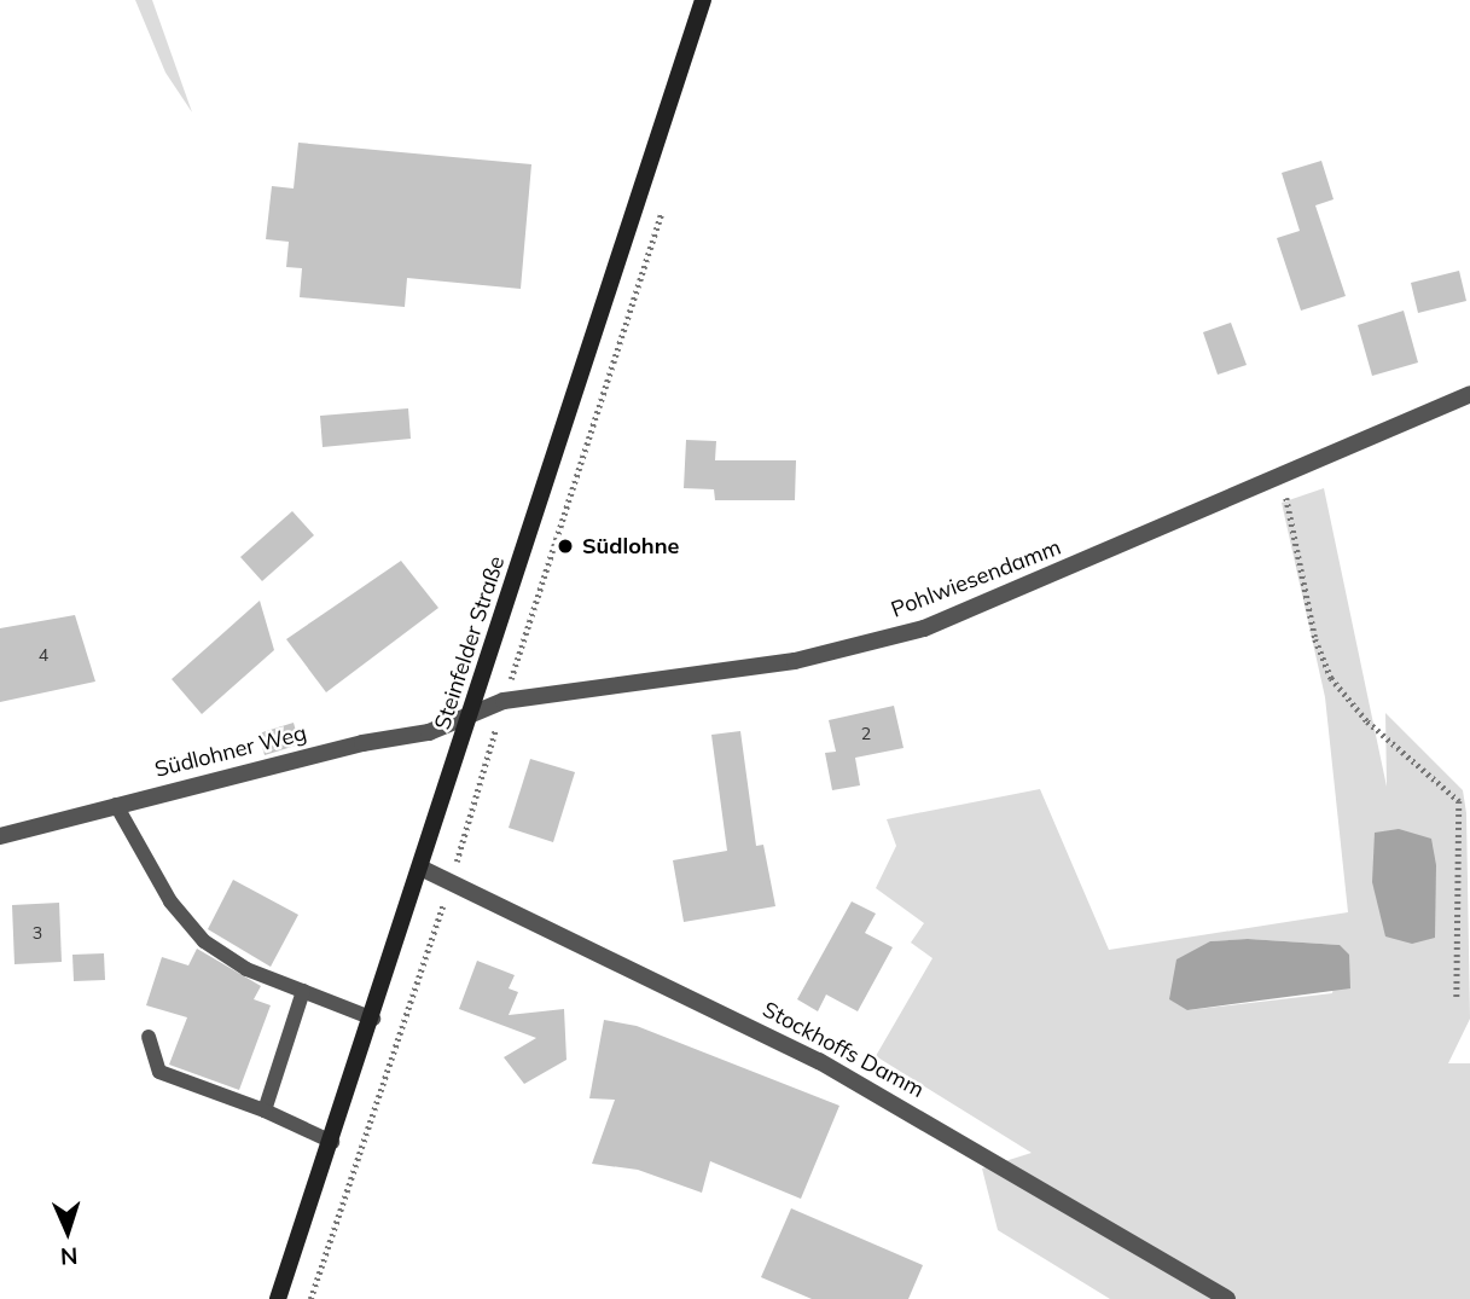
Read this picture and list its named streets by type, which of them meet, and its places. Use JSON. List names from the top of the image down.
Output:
{
  "streets": {
    "main road": ["Steinfelder Straße"],
    "street": ["Pohlwiesendamm", "Südlohner Weg", "Stockhoffs Damm"]
  },
  "crossings": [
    ["Pohlwiesendamm", "Steinfelder Straße"],
    ["Pohlwiesendamm", "Südlohner Weg"],
    ["Steinfelder Straße", "Südlohner Weg"],
    ["Steinfelder Straße", "Stockhoffs Damm"]
  ],
  "places": ["Südlohne"],
  "house_numbers": ["4", "2", "3"],
  "north": "bottom"
}
